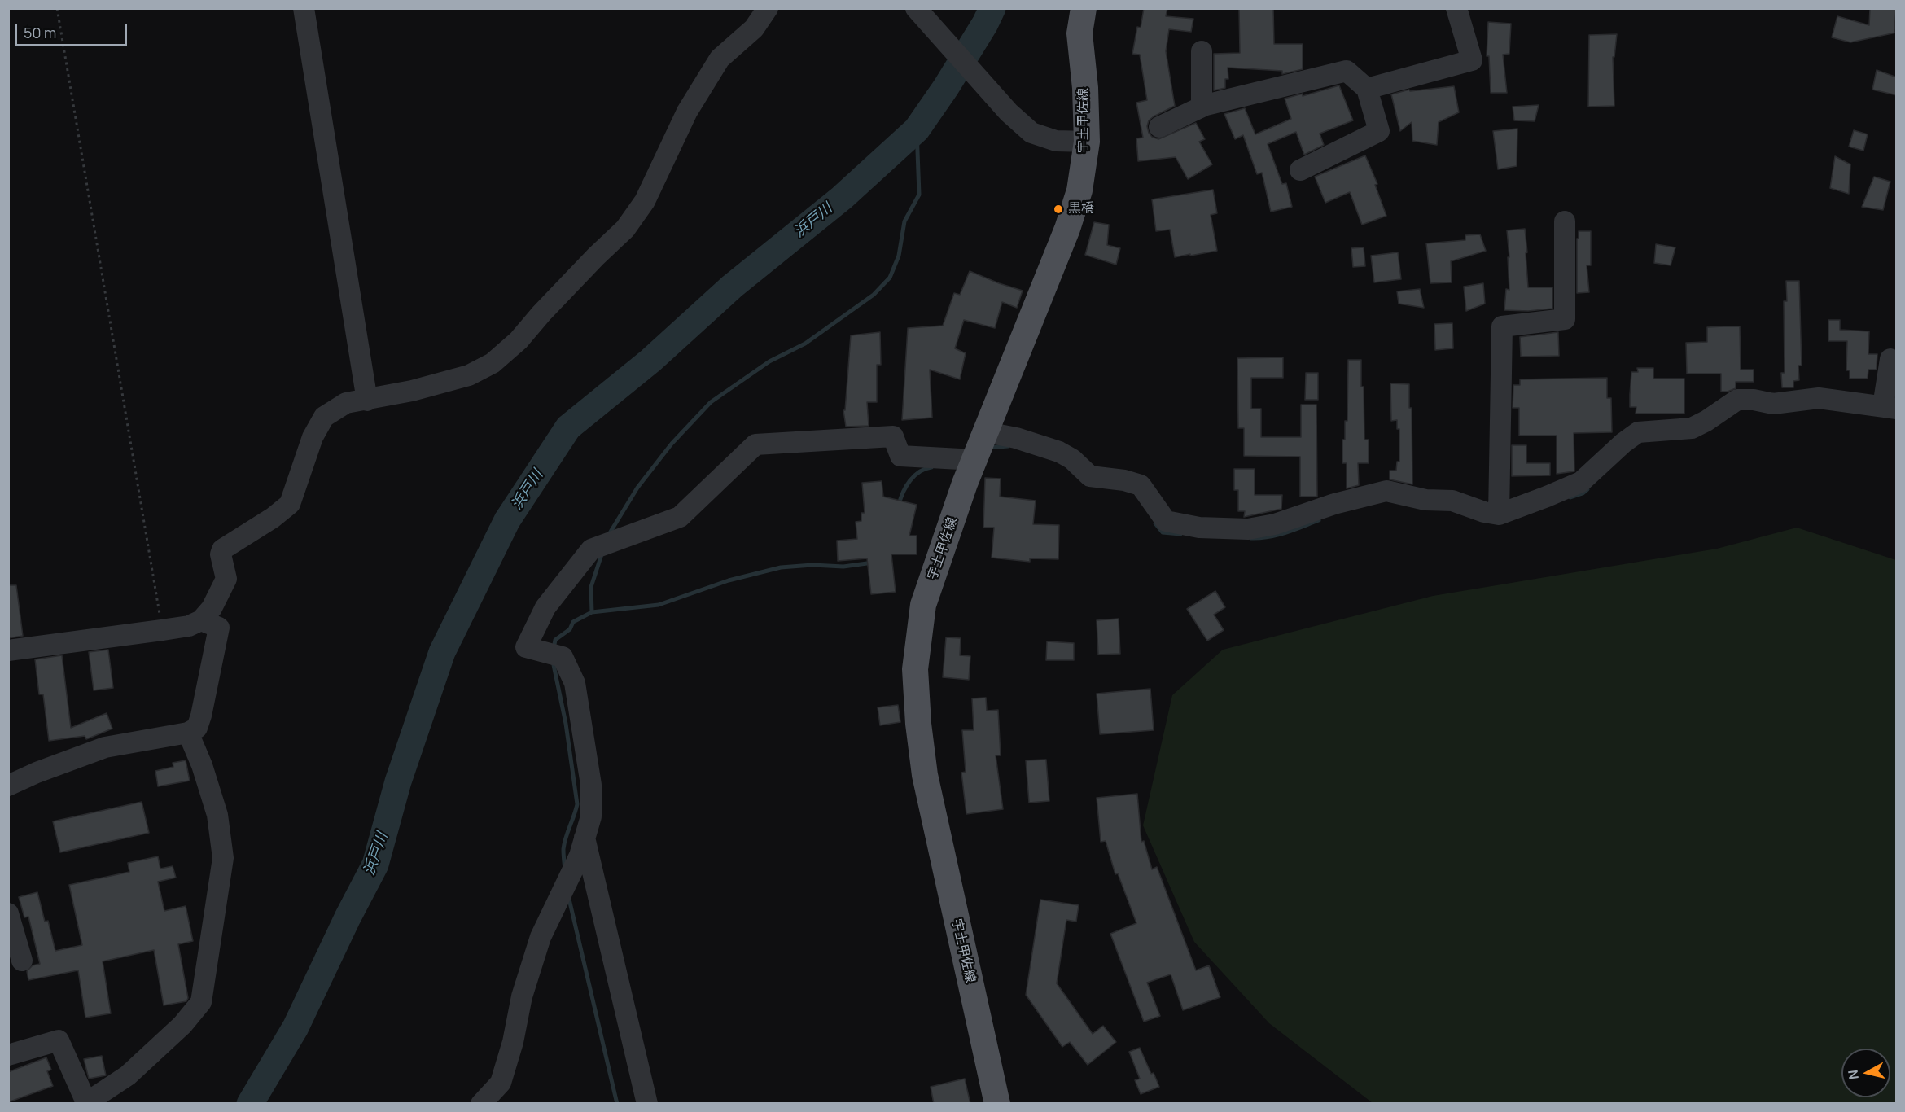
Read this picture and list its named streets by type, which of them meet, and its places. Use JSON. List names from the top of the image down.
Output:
{
  "streets": {
    "main road": ["宇土甲佐線"]
  },
  "water": ["浜戸川"],
  "places": ["黒橋"],
  "scale_bar": "50 m",
  "north": "left"
}
